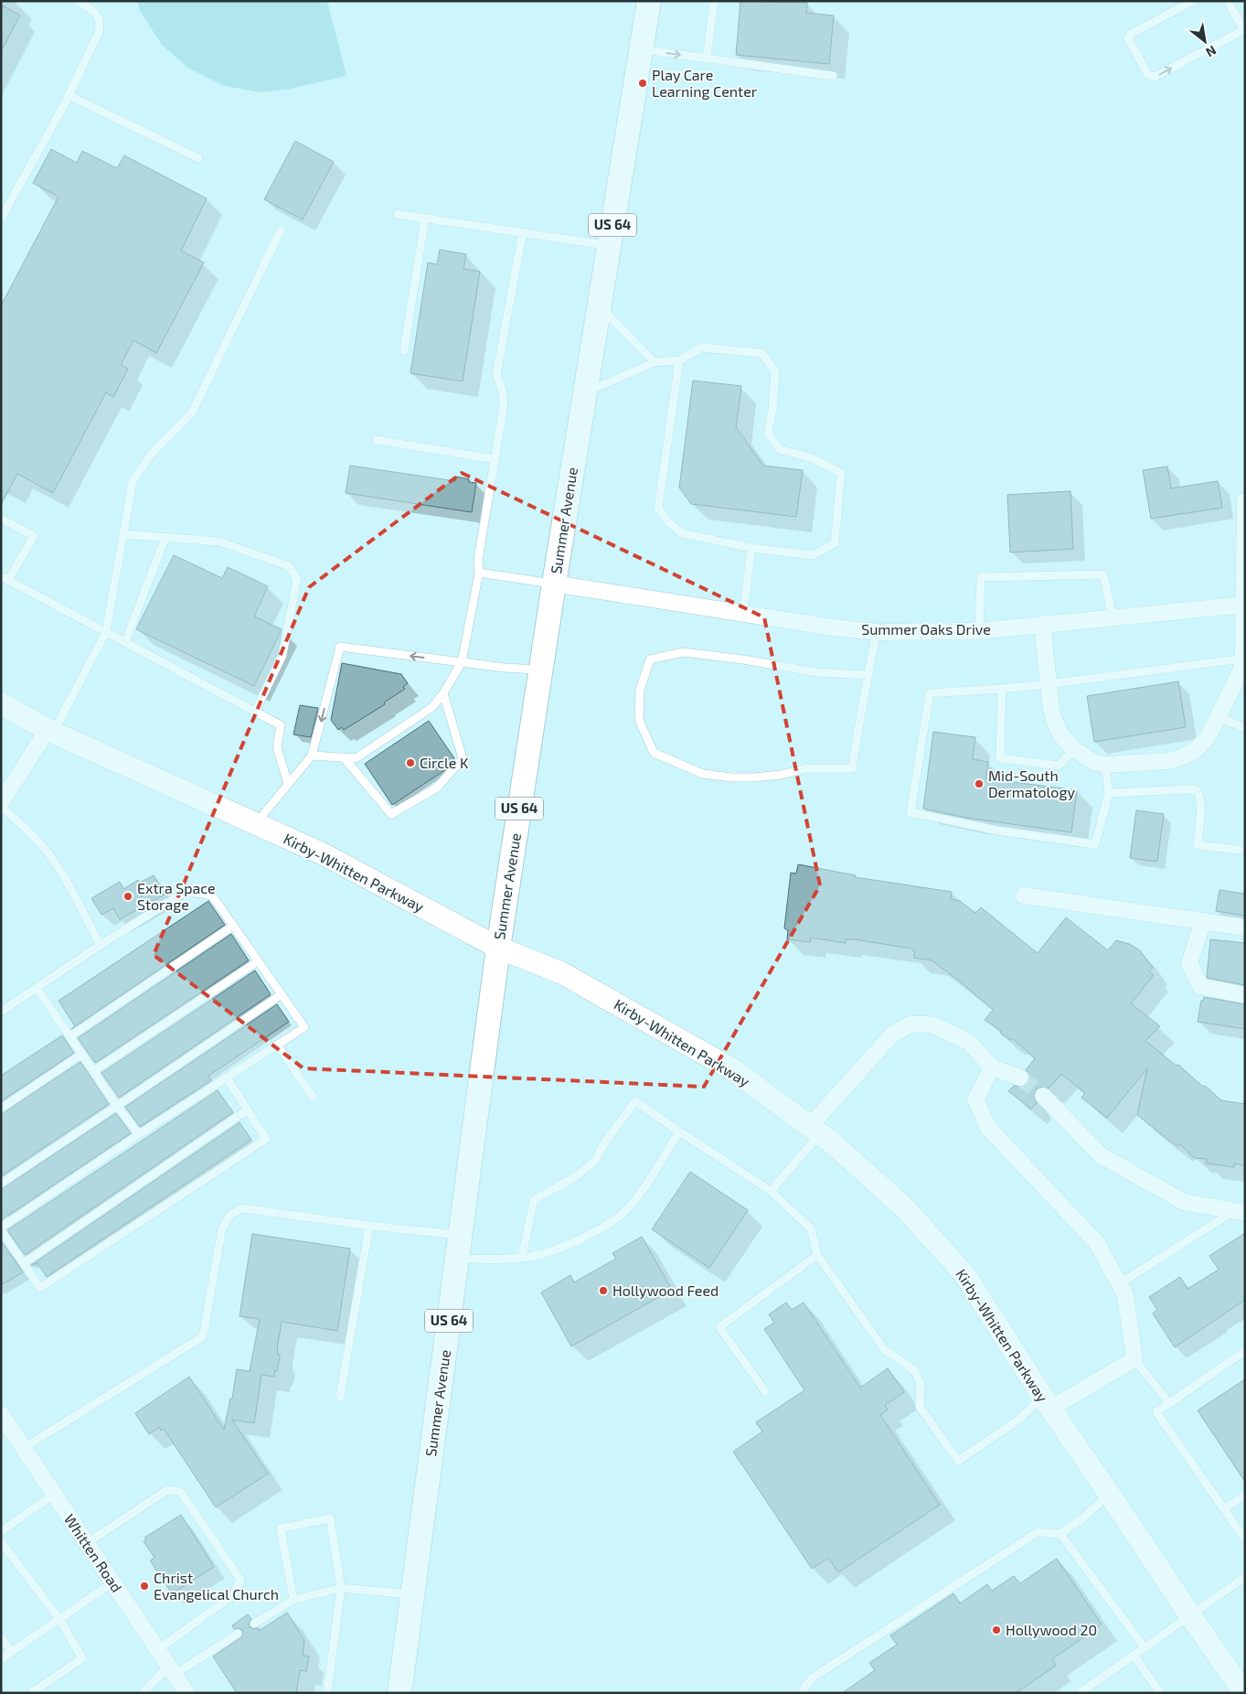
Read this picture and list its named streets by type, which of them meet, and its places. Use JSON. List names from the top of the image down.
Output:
{
  "streets": {
    "main road": ["US 64", "Summer Avenue", "Kirby-Whitten Parkway"],
    "street": ["Summer Oaks Drive", "Whitten Road"]
  },
  "crossings": [
    ["Summer Avenue", "Summer Oaks Drive"],
    ["Summer Avenue", "Kirby-Whitten Parkway"]
  ],
  "places": [
    "Play Care Learning Center",
    "Circle K",
    "Mid-South Dermatology",
    "Extra Space Storage",
    "Hollywood Feed",
    "Christ Evangelical Church",
    "Hollywood 20"
  ],
  "north": "bottom right"
}
